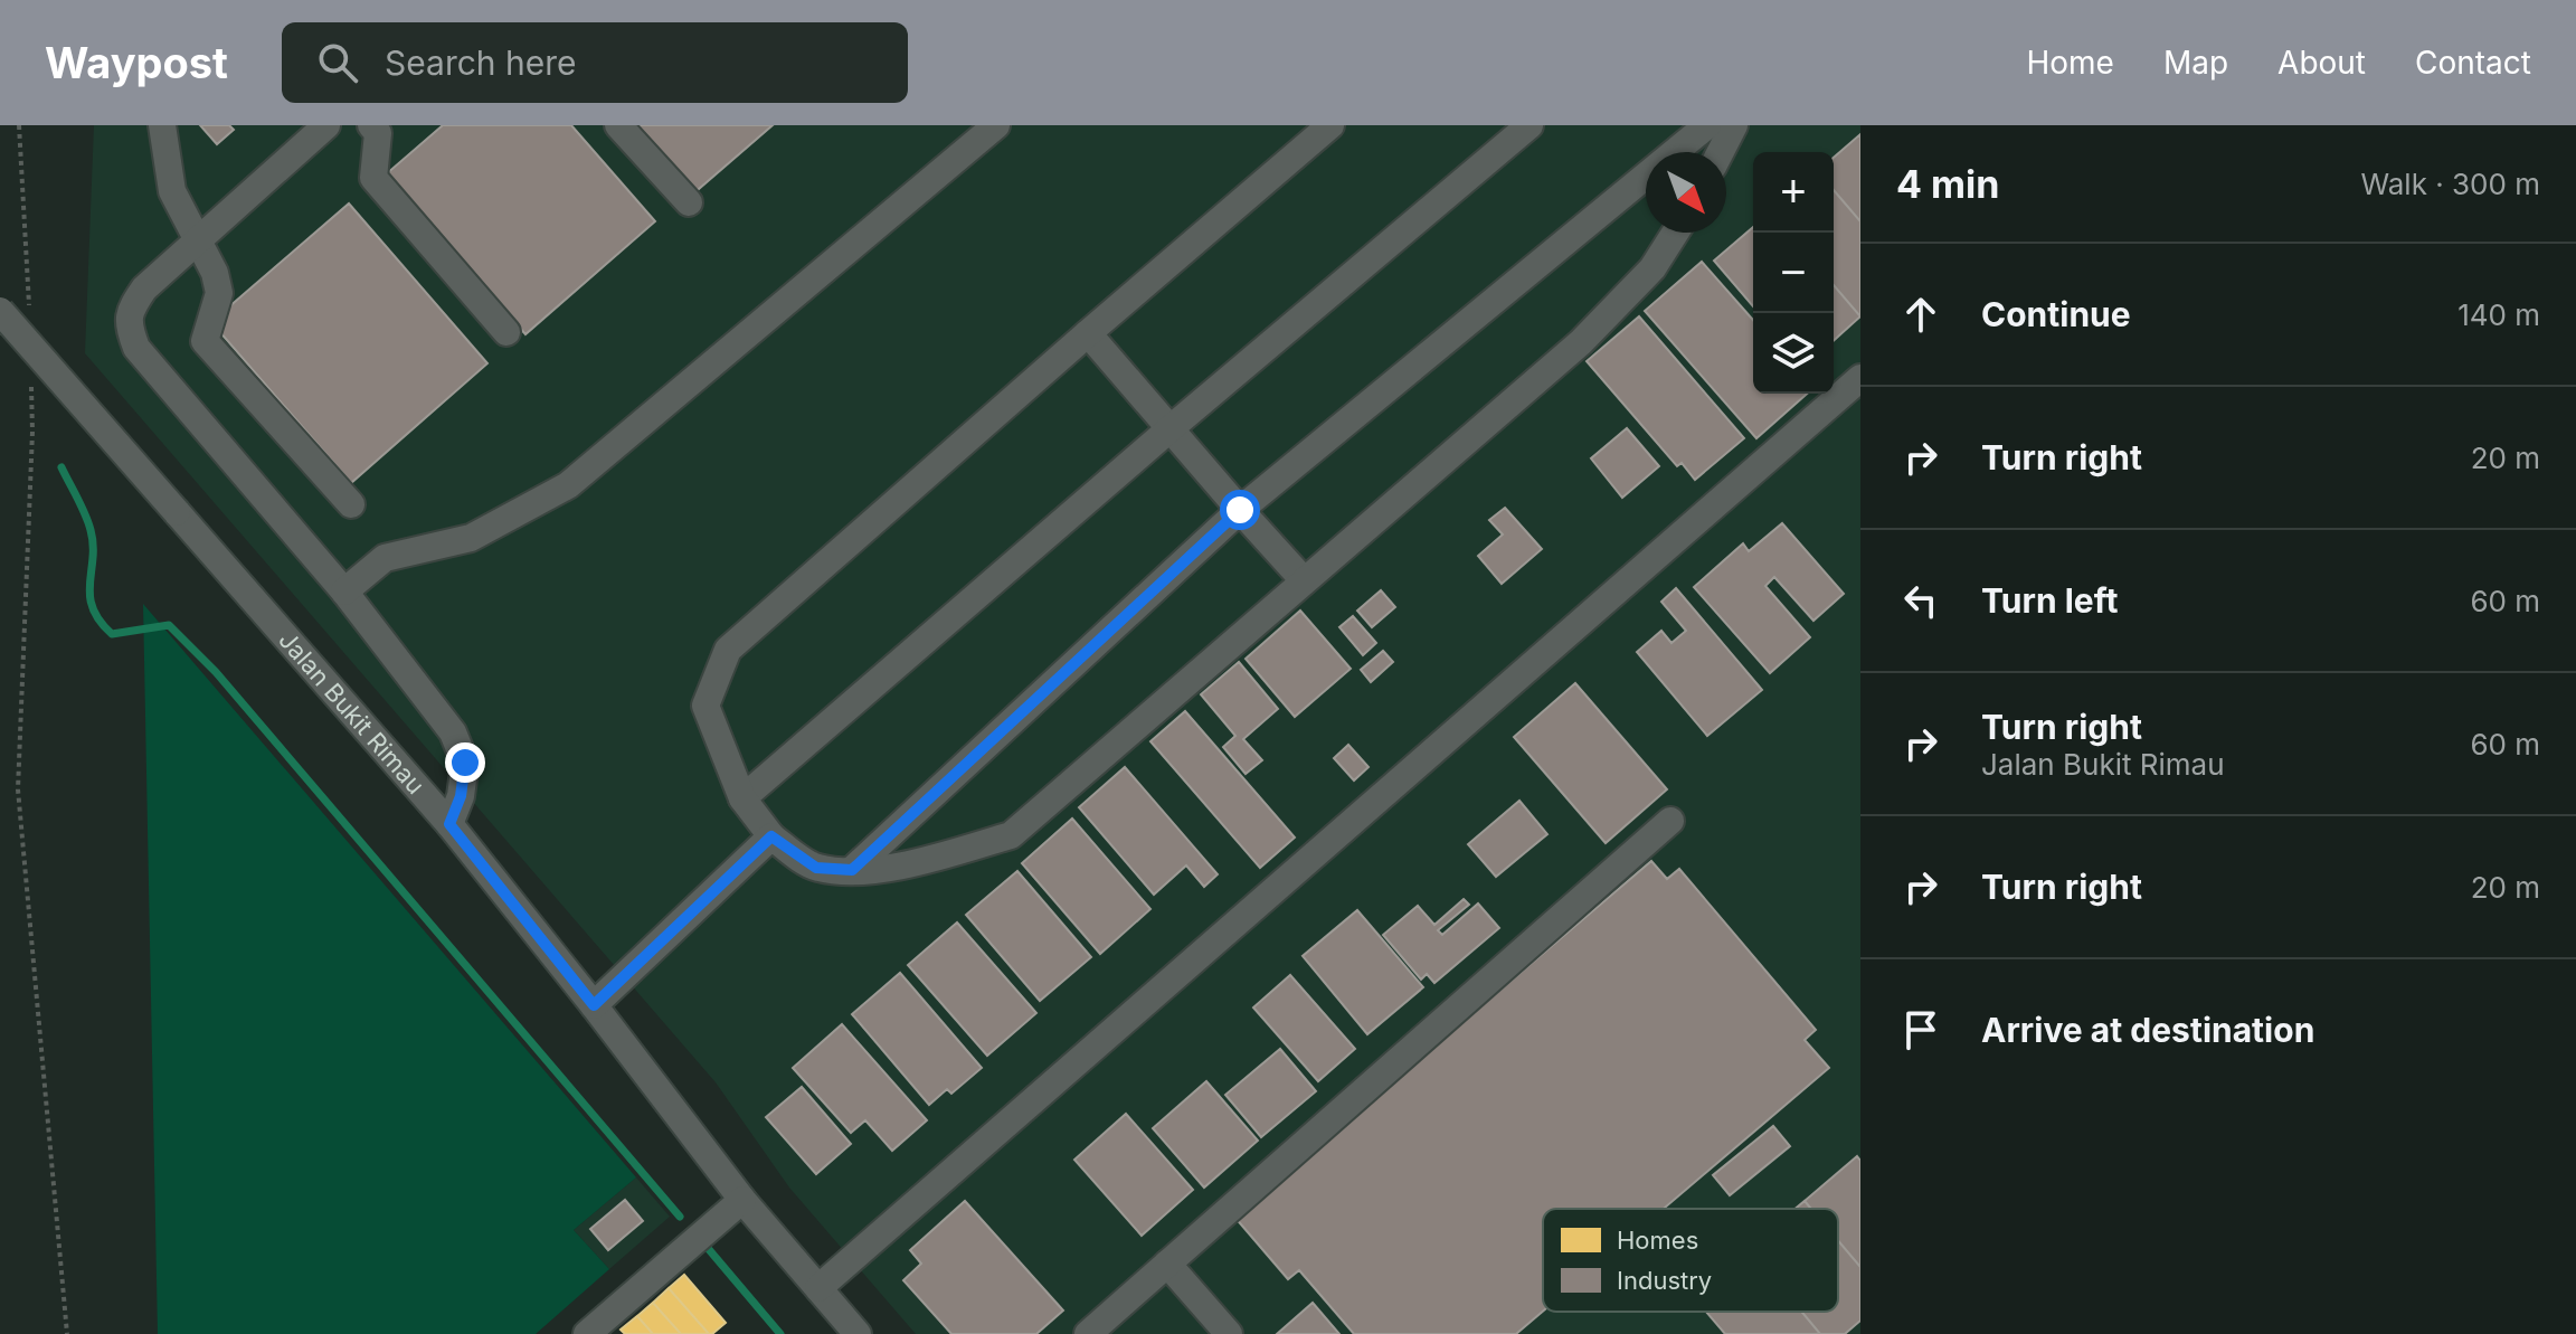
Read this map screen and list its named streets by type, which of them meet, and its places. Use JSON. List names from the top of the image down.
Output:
{
  "streets": {
    "street": ["Jalan Bukit Rimau"]
  },
  "legend": ["Homes", "Industry"],
  "north": "bottom right",
  "page": {
    "header": "Waypost",
    "search": "Search here",
    "nav": [
      "Home",
      "Map",
      "About",
      "Contact"
    ],
    "heading": ["4 min", "Walk · 300 m"],
    "map_buttons": ["+", "−"],
    "list": [
      ["Continue", "140 m"],
      ["Turn right", "20 m"],
      ["Turn left", "60 m"],
      ["Turn right", "Jalan Bukit Rimau", "60 m"],
      ["Turn right", "20 m"],
      "Arrive at destination"
    ]
  }
}
